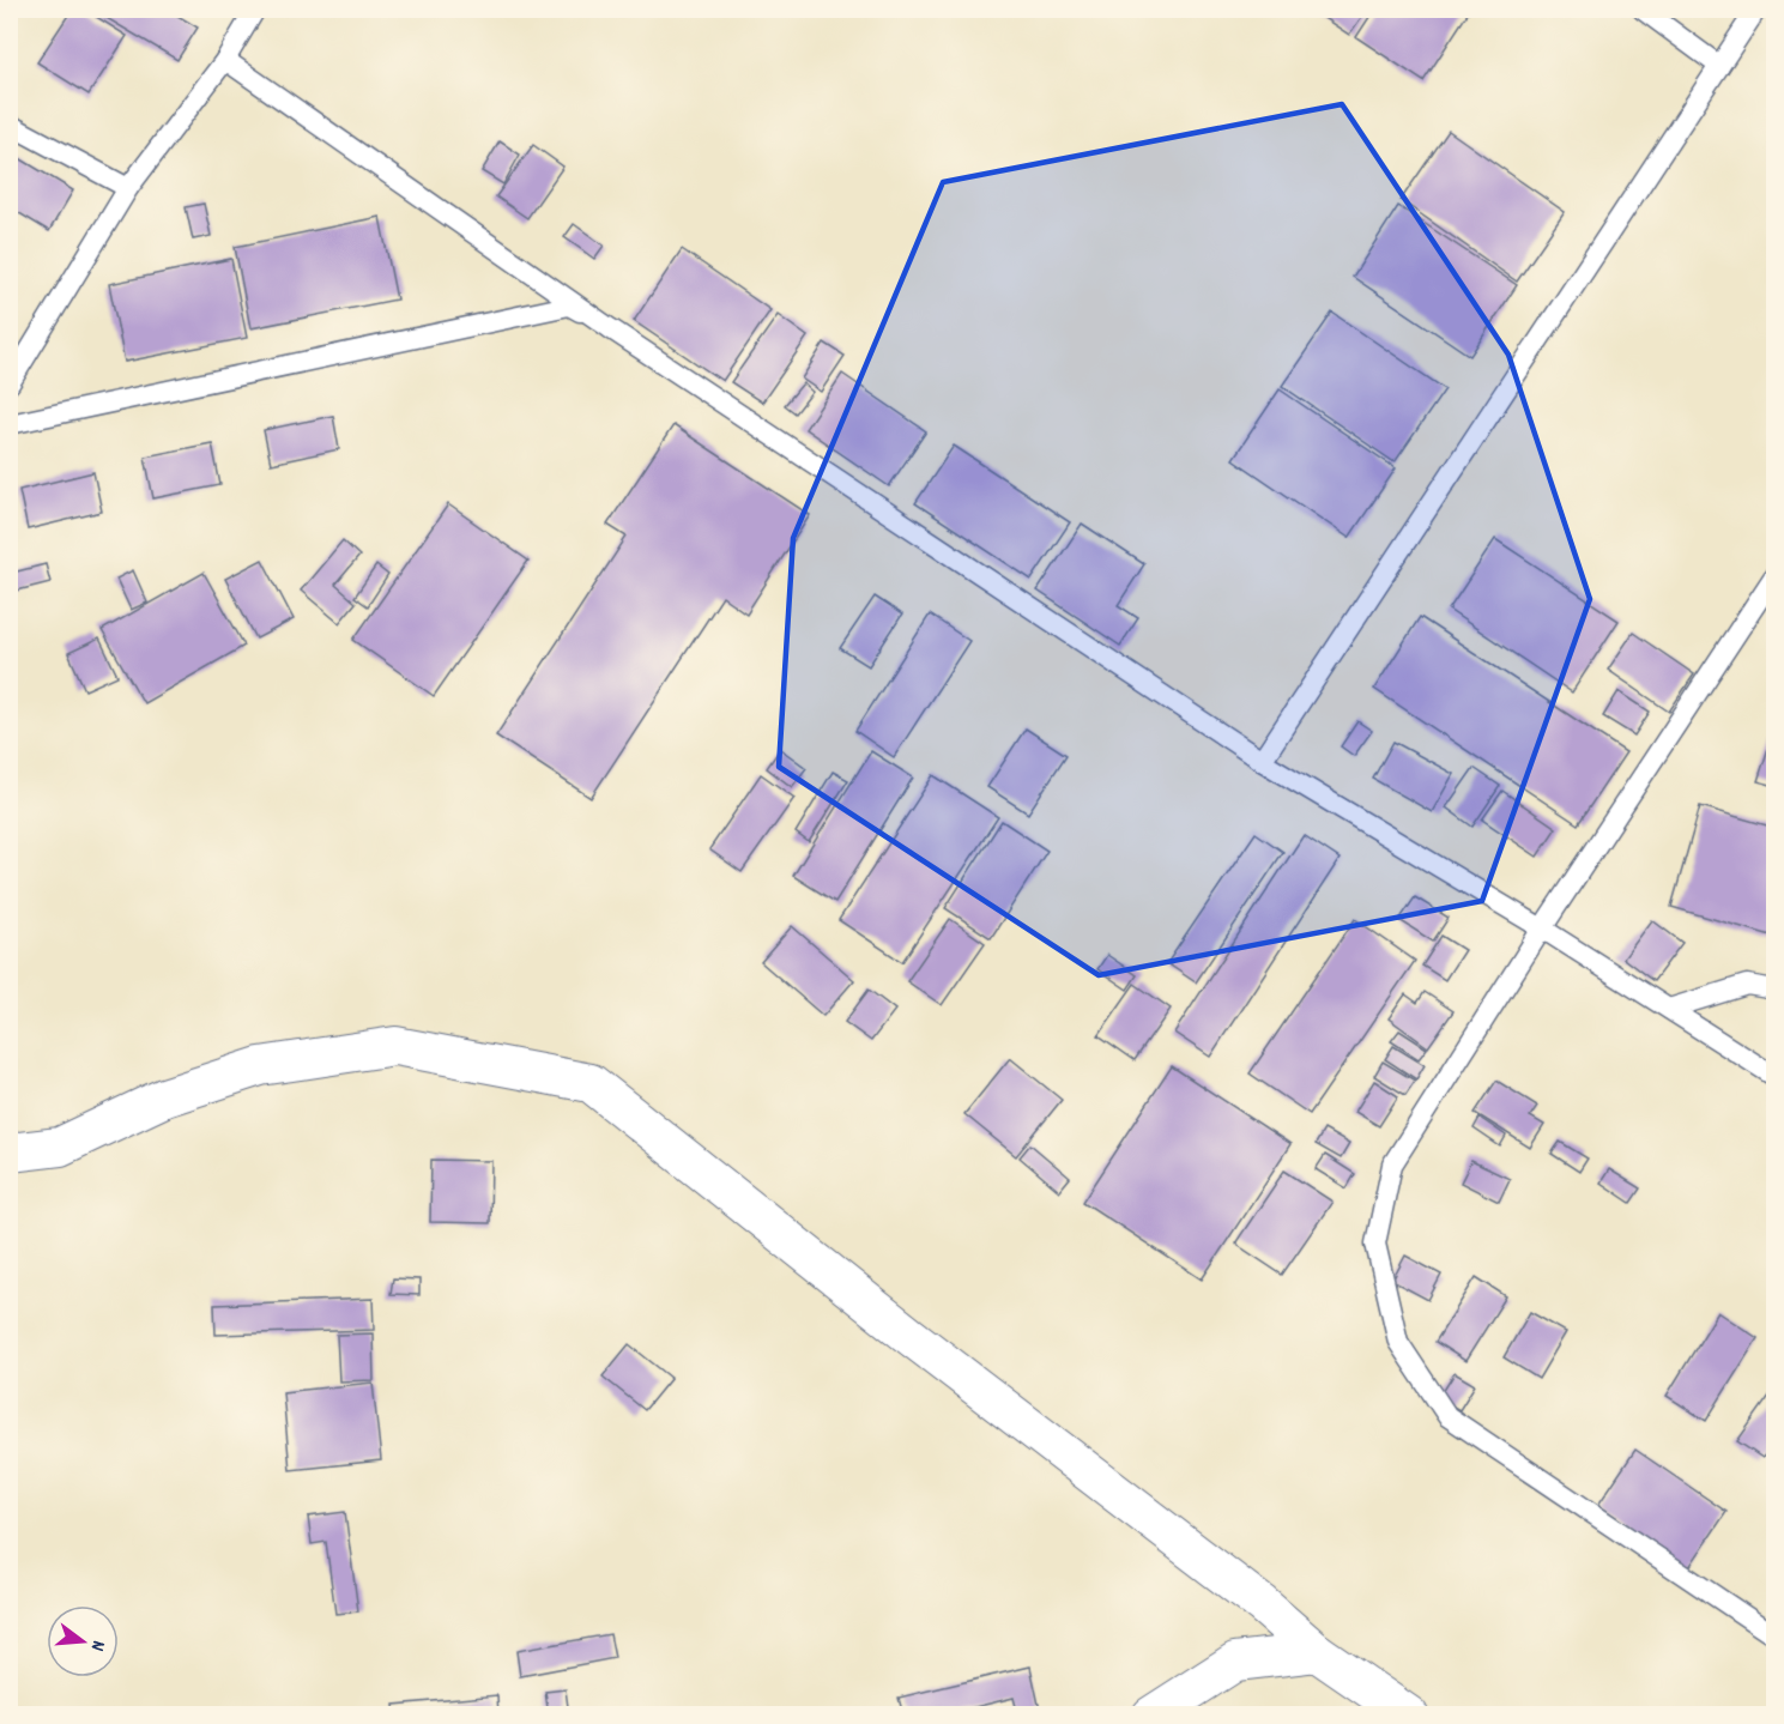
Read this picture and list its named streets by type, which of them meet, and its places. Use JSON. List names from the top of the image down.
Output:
{
  "north": "right"
}
